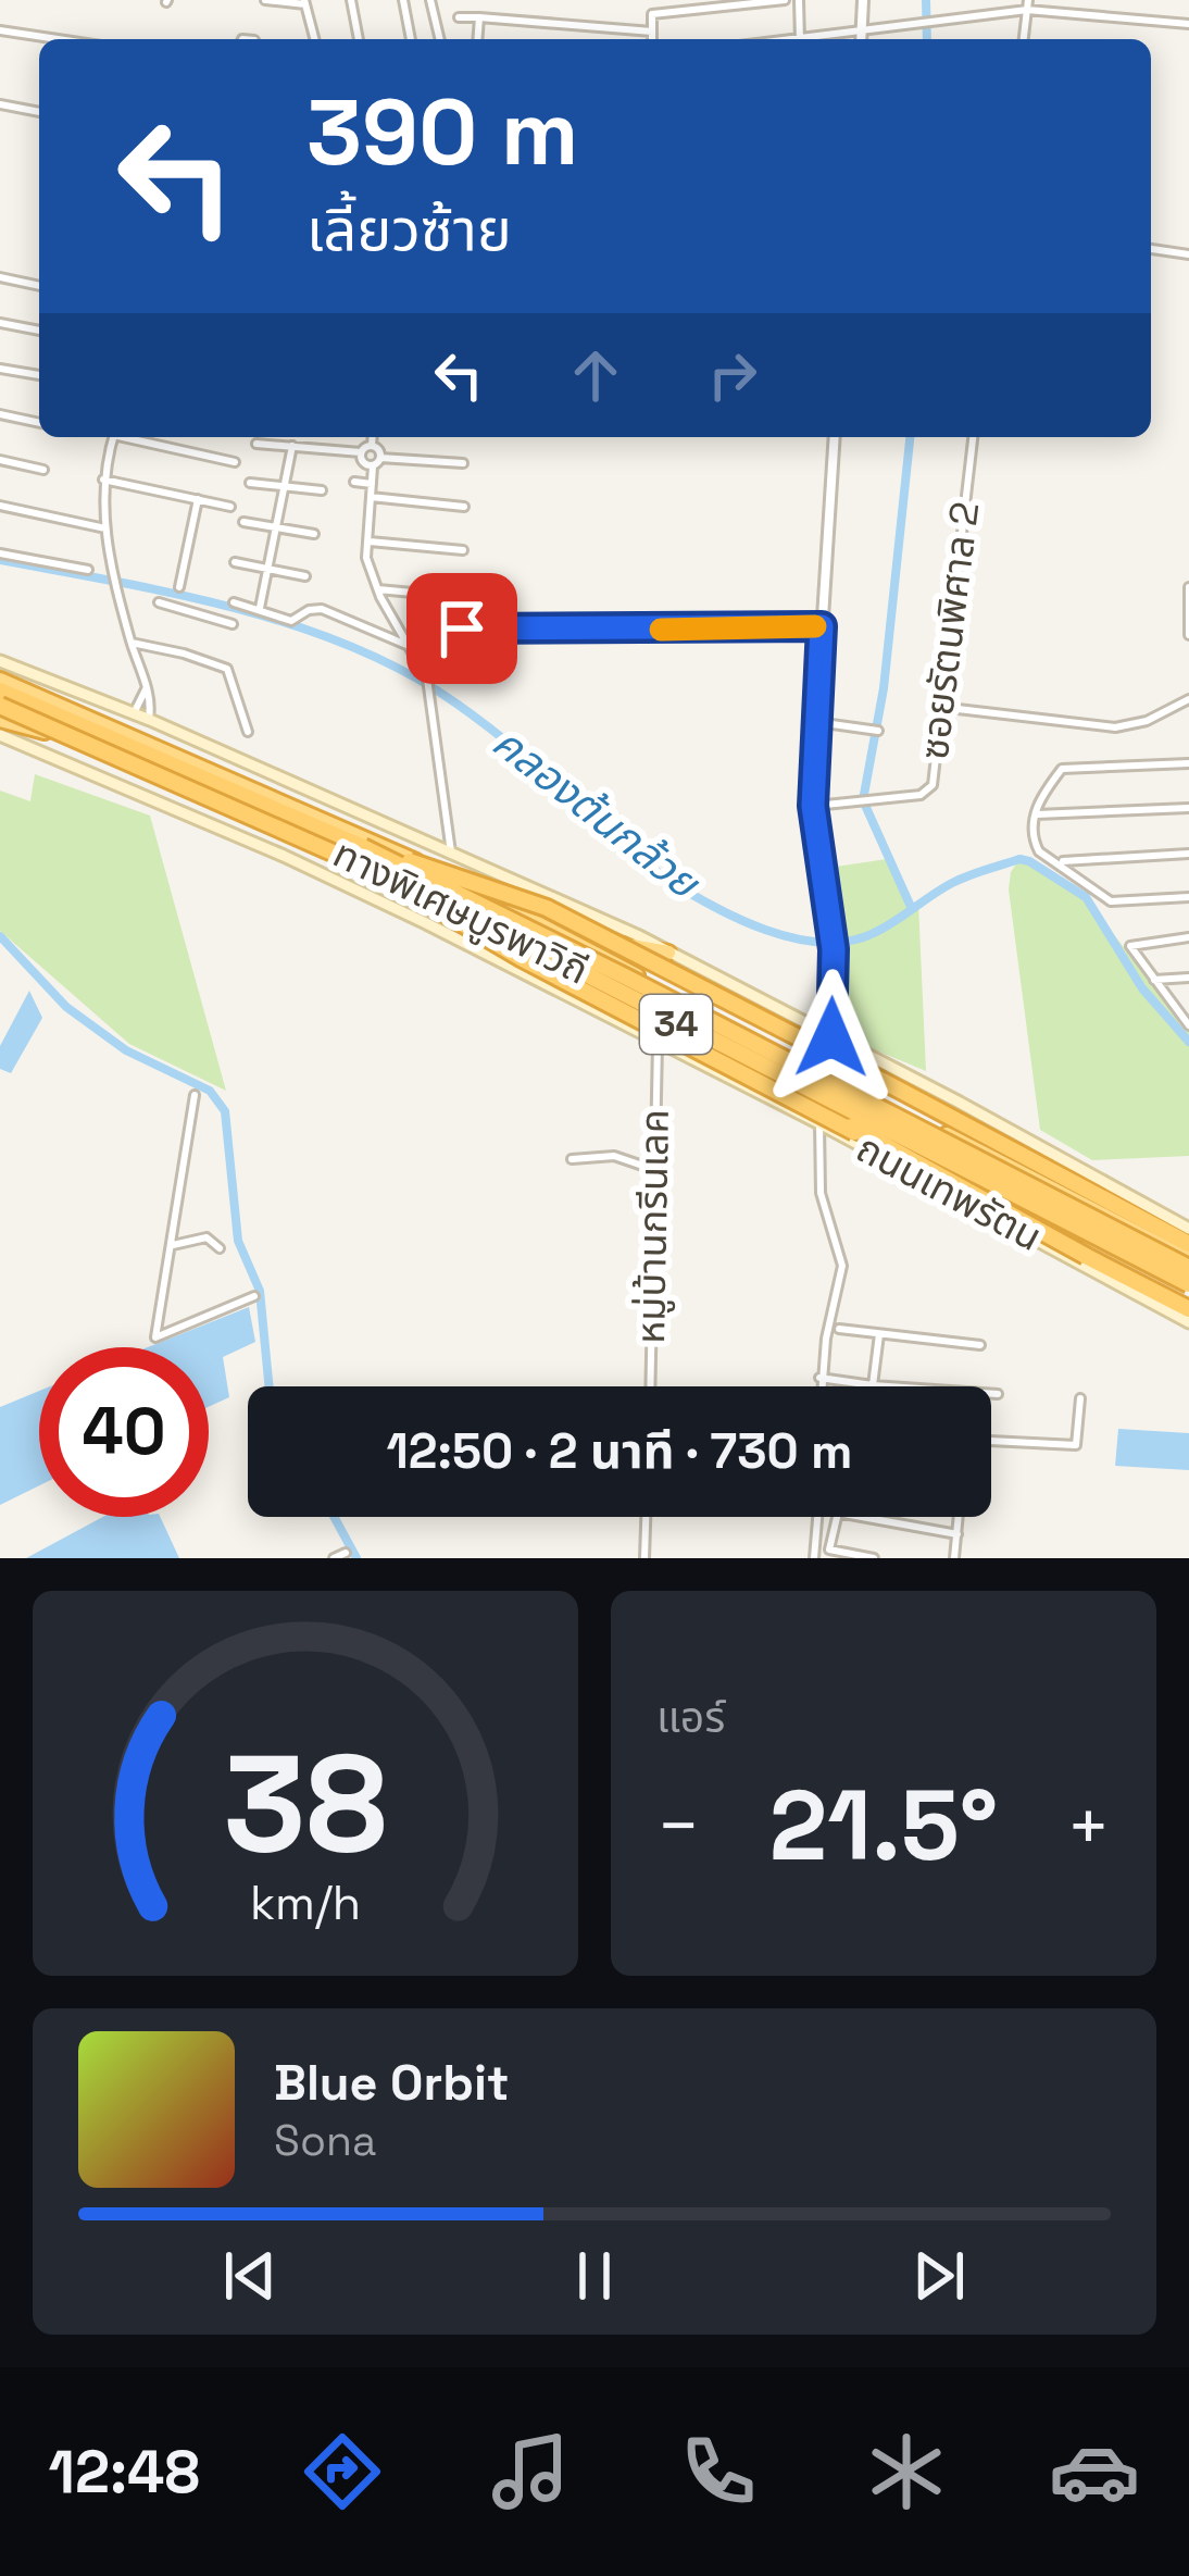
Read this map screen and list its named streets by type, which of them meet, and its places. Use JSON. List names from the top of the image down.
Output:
{
  "streets": {
    "highway": ["ทางพิเศษบูรพาวิถี", "34", "ถนนเทพรัตน"],
    "street": ["ซอยรัตนพิศาล 2", "หมู่บ้านกรีนเลค"]
  },
  "crossings": [
    ["ทางพิเศษบูรพาวิถี", "ถนนเทพรัตน"],
    ["ถนนเทพรัตน", "หมู่บ้านกรีนเลค"]
  ],
  "water": ["คลองต้นกล้วย"],
  "page": {
    "turn": ["390 m", "เลี้ยวซ้าย"],
    "limit": "40",
    "trip": "12:50 · 2 นาที · 730 m",
    "tile": "แอร์",
    "heat": ["−", "21.5°", "+"],
    "song": ["Blue Orbit", "Sona"],
    "tabs": "12:48",
    "gauge": ["38", "km/h"]
  }
}
